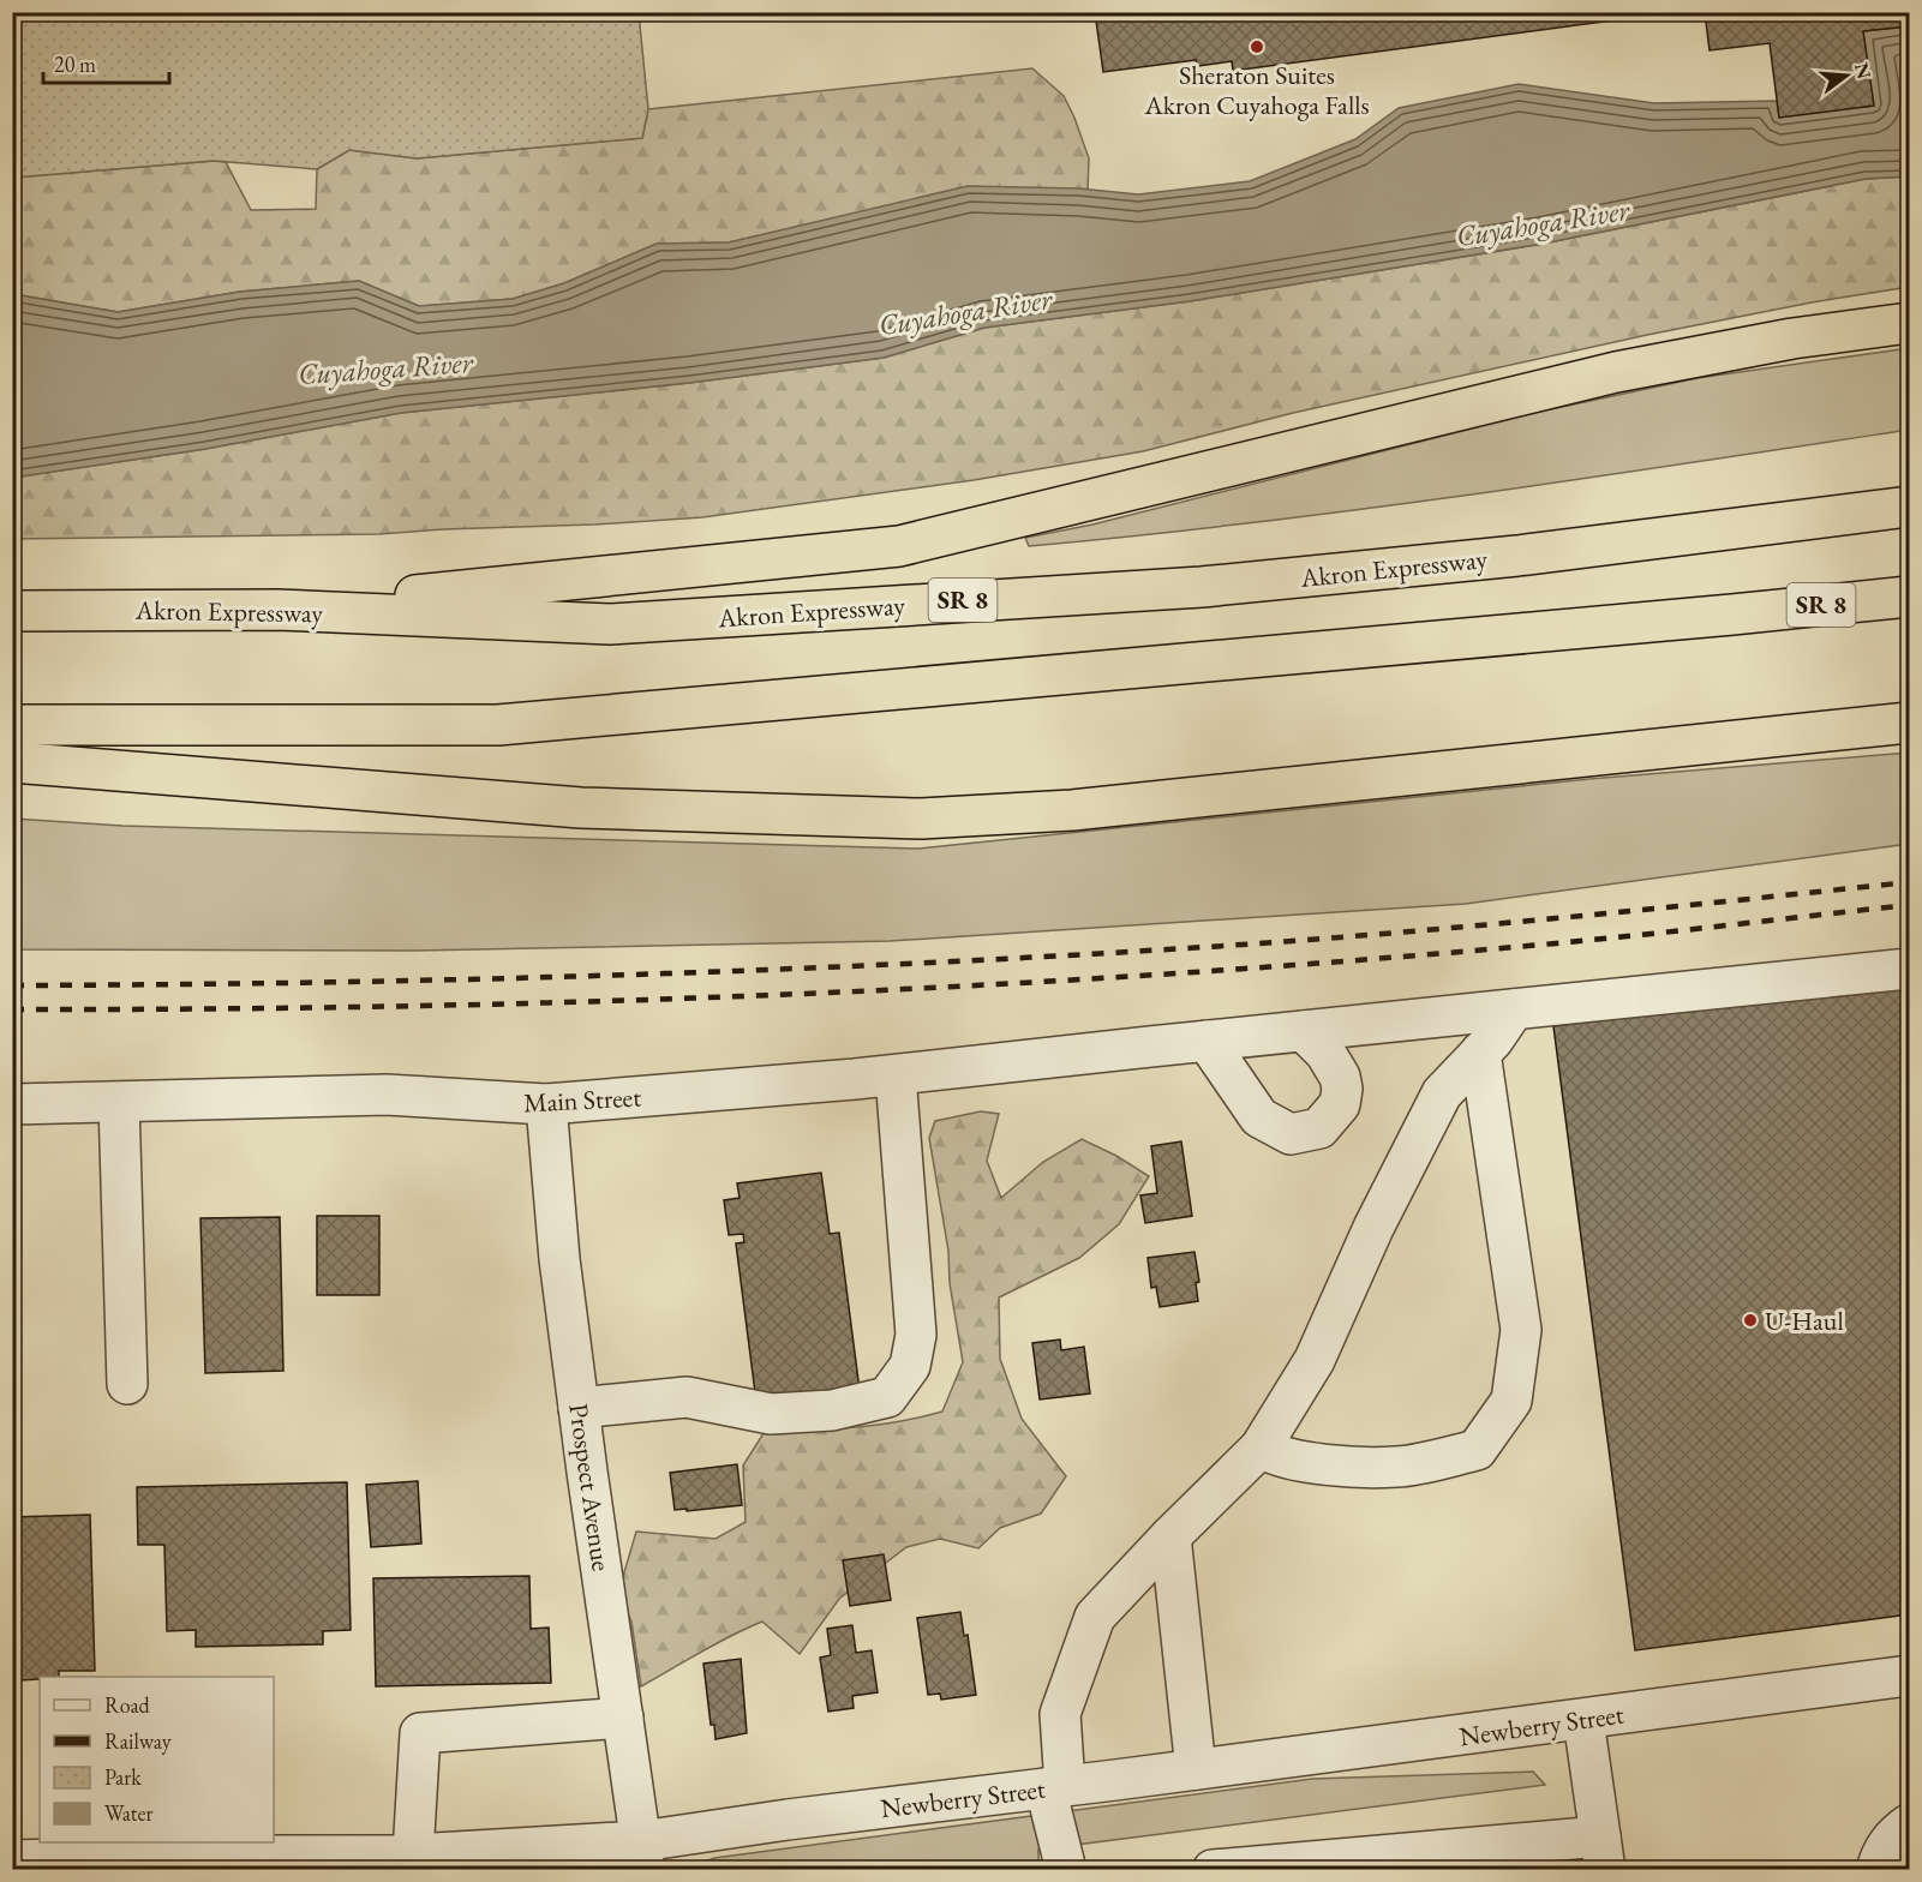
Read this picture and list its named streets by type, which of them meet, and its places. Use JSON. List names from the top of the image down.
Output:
{
  "streets": {
    "highway": ["Akron Expressway", "SR 8"],
    "street": ["Main Street", "Prospect Avenue", "Newberry Street"]
  },
  "crossings": [
    ["Main Street", "Prospect Avenue"],
    ["Prospect Avenue", "Newberry Street"]
  ],
  "water": ["Cuyahoga River"],
  "places": ["Sheraton Suites Akron Cuyahoga Falls", "U-Haul"],
  "legend": [
    "Road",
    "Railway",
    "Park",
    "Water"
  ],
  "scale_bar": "20 m",
  "north": "right"
}
